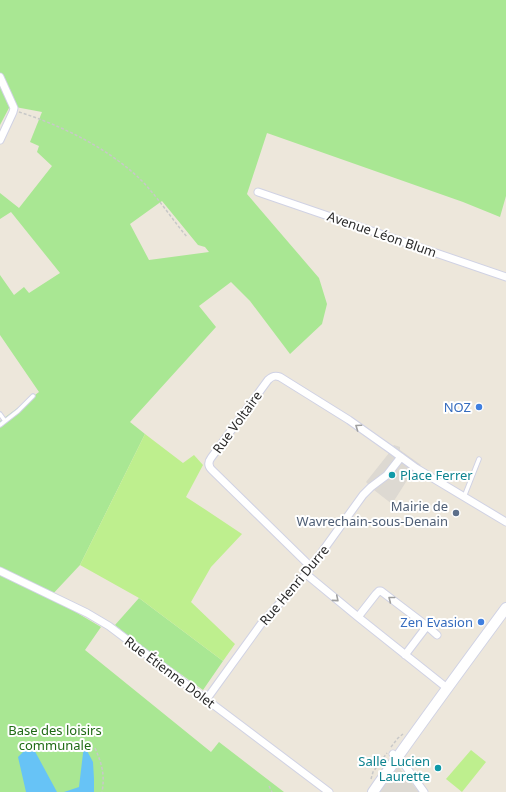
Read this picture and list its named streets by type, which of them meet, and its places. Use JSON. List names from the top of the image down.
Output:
{
  "streets": {
    "street": [
      "Avenue Léon Blum",
      "Rue Voltaire",
      "Rue Henri Durre",
      "Rue Étienne Dolet"
    ]
  },
  "crossings": [
    ["Rue Voltaire", "Rue Henri Durre"],
    ["Rue Henri Durre", "Rue Étienne Dolet"]
  ],
  "parks": ["Base des loisirs communale"],
  "places": [
    "NOZ",
    "Place Ferrer",
    "Mairie de Wavrechain-sous-Denain",
    "Zen Evasion",
    "Salle Lucien Laurette"
  ]
}
